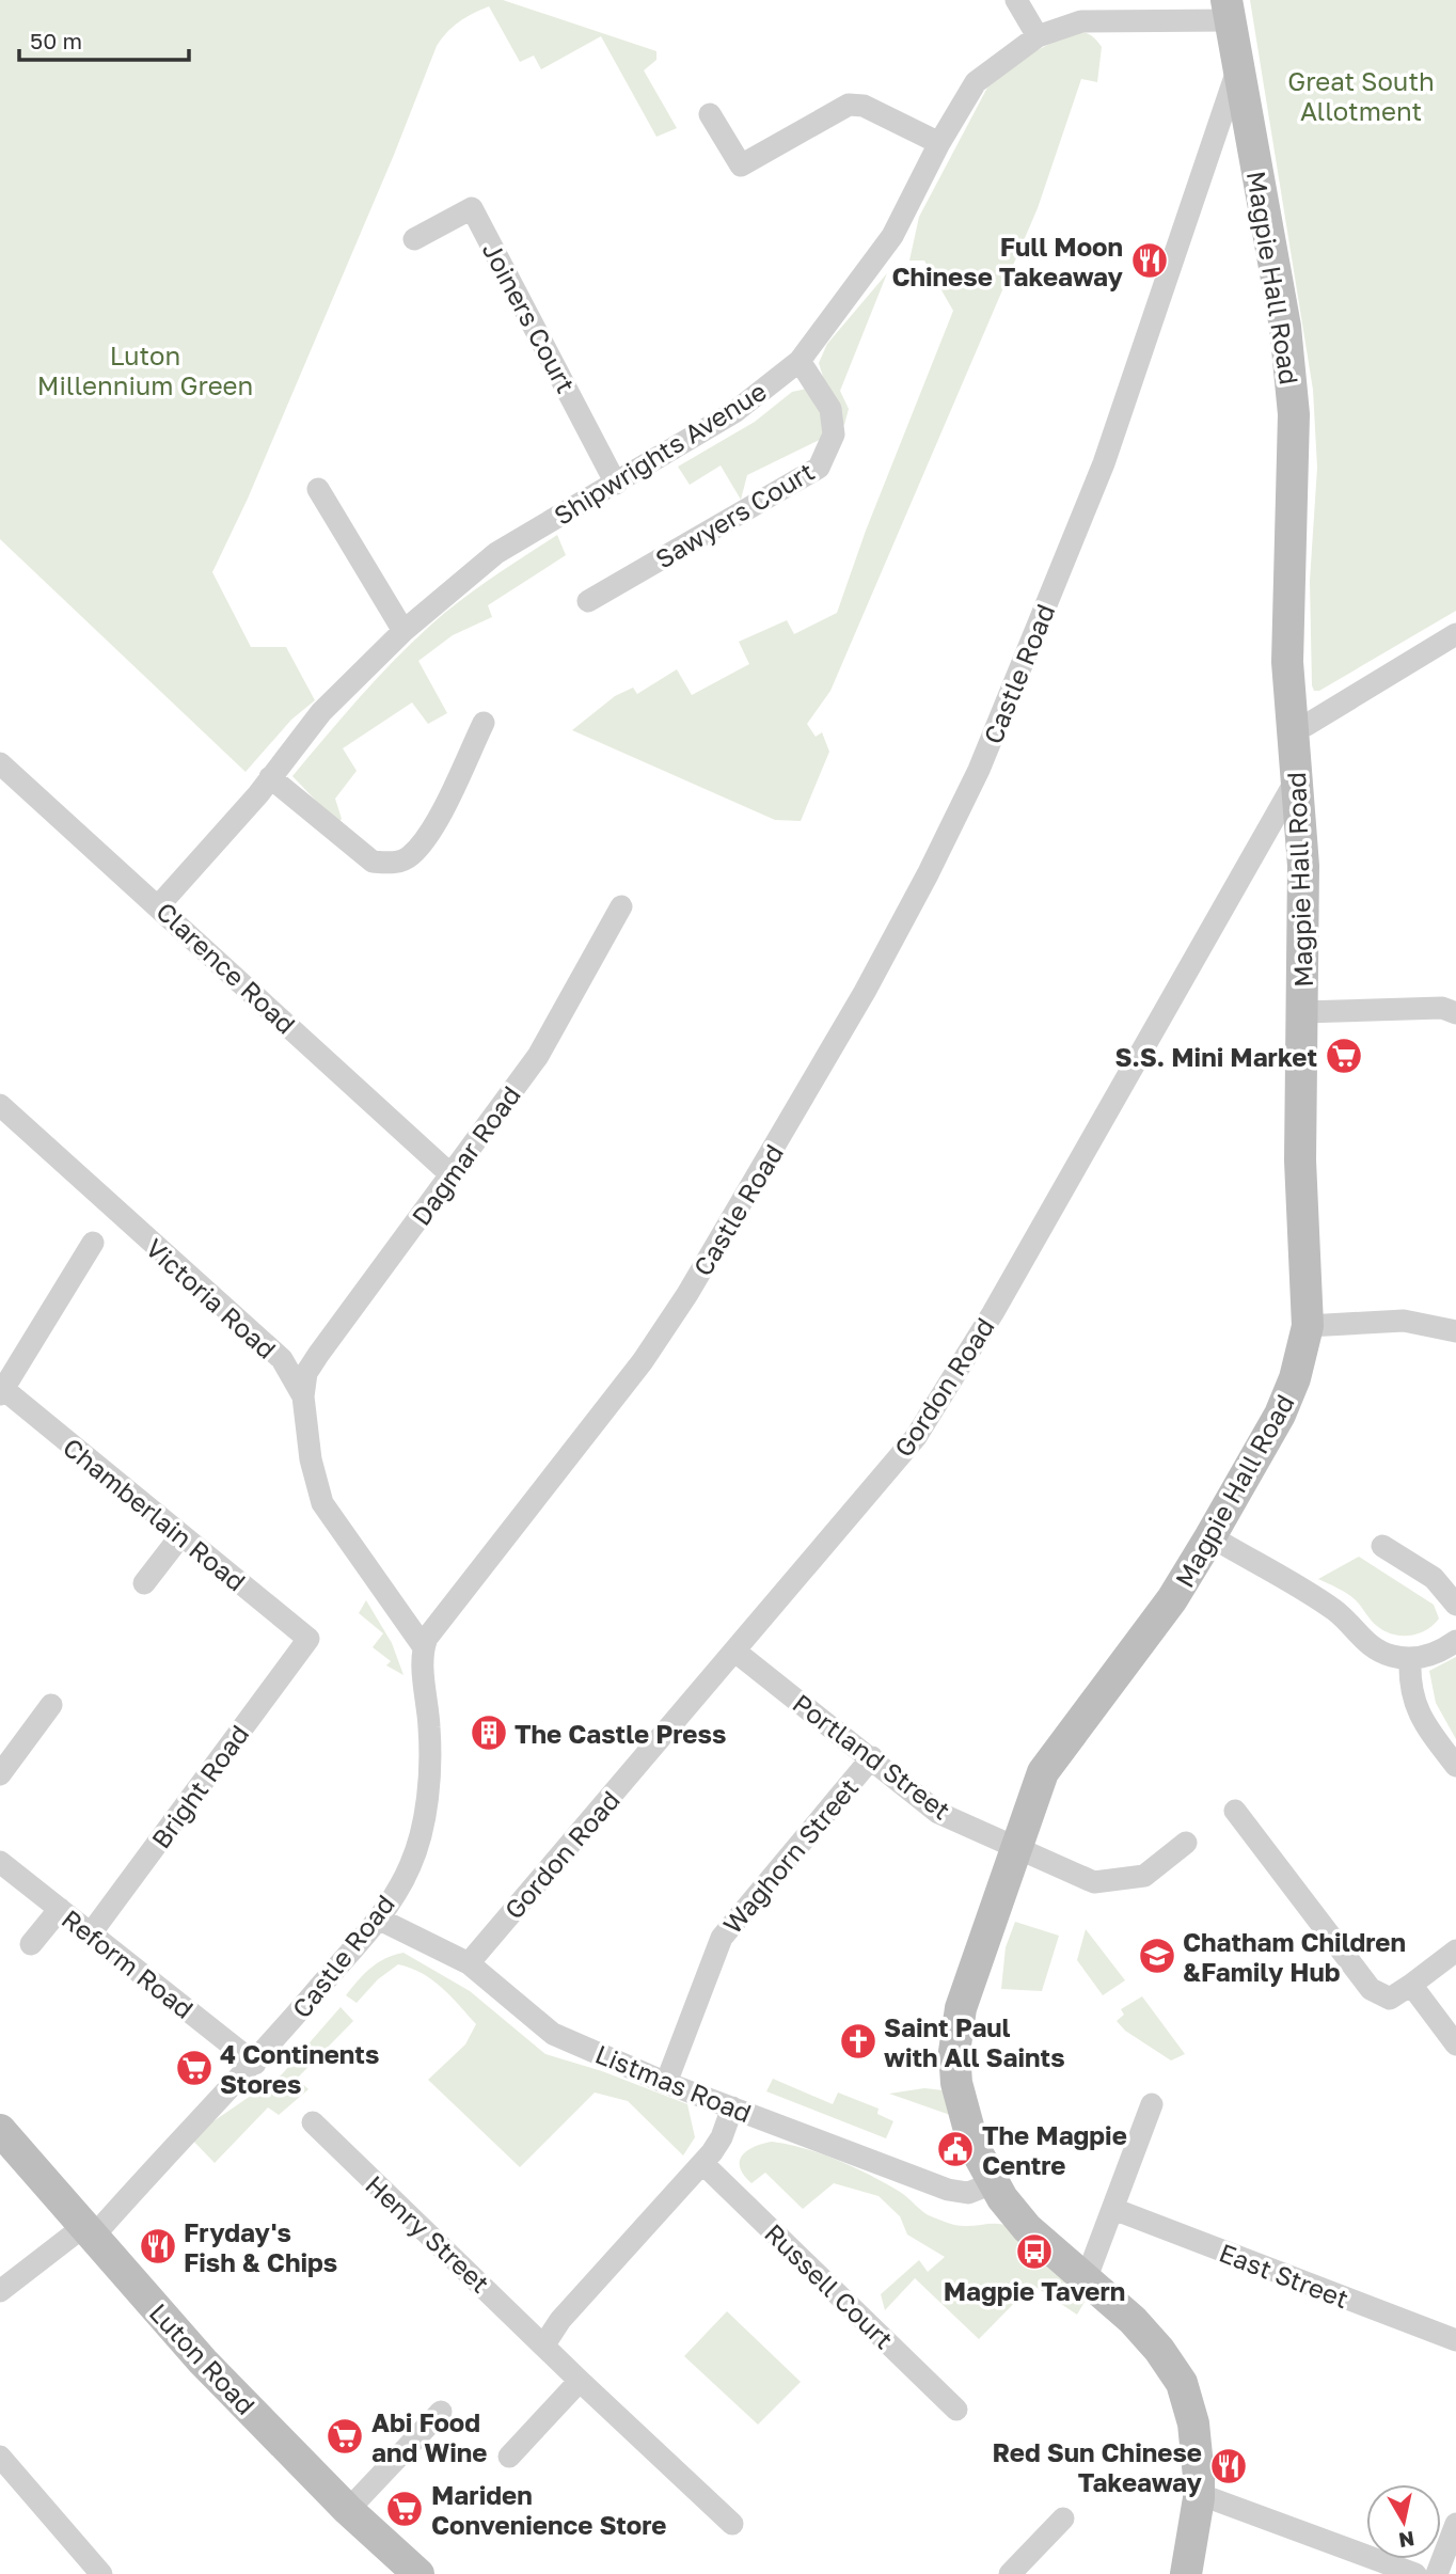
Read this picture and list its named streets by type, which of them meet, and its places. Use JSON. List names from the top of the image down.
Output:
{
  "streets": {
    "street": [
      "Magpie Hall Road",
      "Joiners Court",
      "Shipwrights Avenue",
      "Sawyers Court",
      "Castle Road",
      "Clarence Road",
      "Dagmar Road",
      "Victoria Road",
      "Gordon Road",
      "Chamberlain Road",
      "Portland Street",
      "Bright Road",
      "Waghorn Street",
      "Reform Road",
      "Listmas Road",
      "Henry Street",
      "East Street",
      "Russell Court",
      "Luton Road"
    ]
  },
  "crossings": [
    ["Magpie Hall Road", "Shipwrights Avenue"],
    ["Magpie Hall Road", "Castle Road"],
    ["Magpie Hall Road", "Gordon Road"],
    ["Magpie Hall Road", "Portland Street"],
    ["Magpie Hall Road", "Listmas Road"],
    ["Joiners Court", "Shipwrights Avenue"],
    ["Shipwrights Avenue", "Sawyers Court"],
    ["Shipwrights Avenue", "Clarence Road"],
    ["Castle Road", "Victoria Road"],
    ["Castle Road", "Reform Road"],
    ["Castle Road", "Listmas Road"],
    ["Castle Road", "Luton Road"],
    ["Clarence Road", "Dagmar Road"],
    ["Dagmar Road", "Victoria Road"],
    ["Gordon Road", "Portland Street"],
    ["Gordon Road", "Listmas Road"],
    ["Chamberlain Road", "Bright Road"],
    ["Portland Street", "Waghorn Street"],
    ["Bright Road", "Reform Road"],
    ["Waghorn Street", "Listmas Road"]
  ],
  "parks": ["Great South Allotment", "Luton Millennium Green"],
  "places": {
    "restaurant": ["Full Moon Chinese Takeaway", "Fryday's Fish & Chips", "Red Sun Chinese Takeaway"],
    "supermarket": [
      "S.S. Mini Market",
      "4 Continents Stores",
      "Abi Food and Wine",
      "Mariden Convenience Store"
    ],
    "building": ["The Castle Press"],
    "school or university": ["Chatham Children &Family Hub"],
    "church": ["Saint Paul with All Saints"],
    "public building": ["The Magpie Centre"],
    "bus stop": ["Magpie Tavern"]
  },
  "scale_bar": "50 m",
  "north": "bottom"
}
